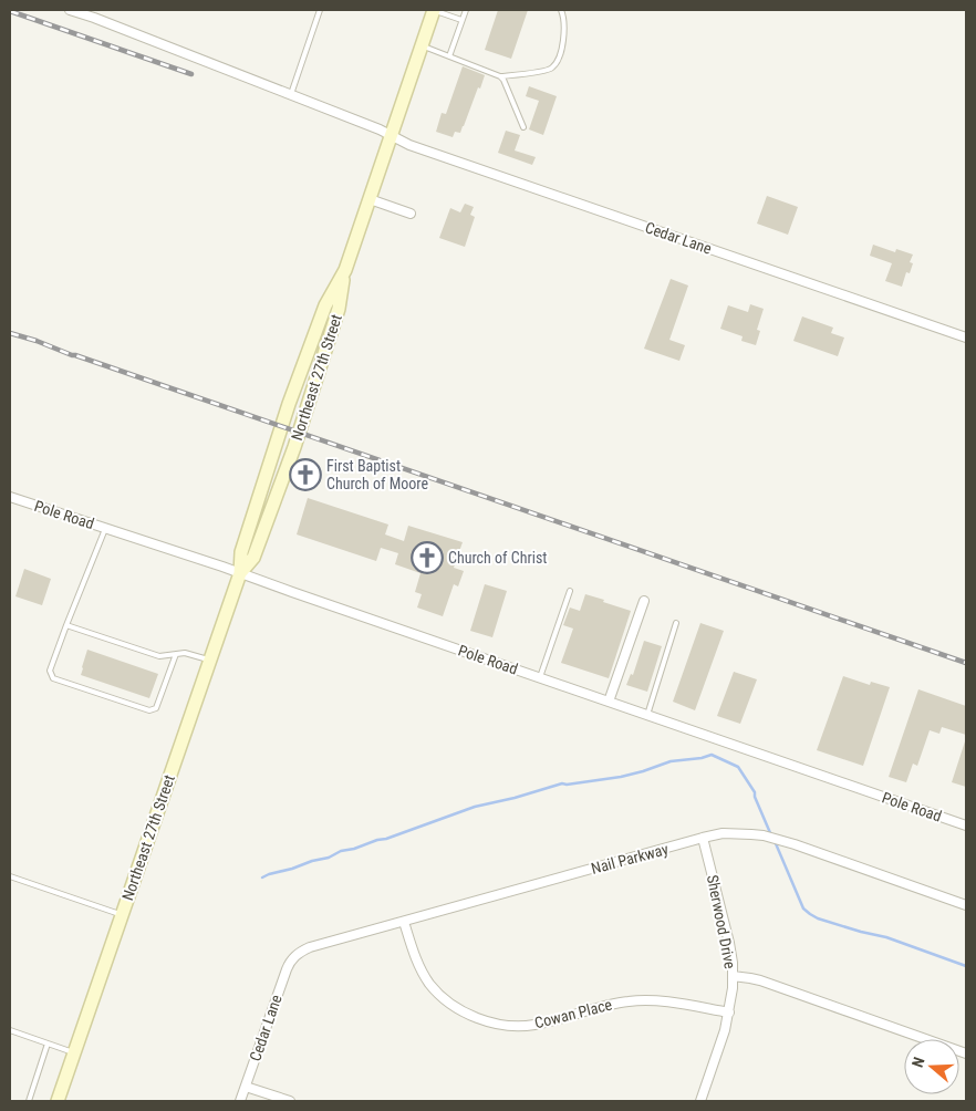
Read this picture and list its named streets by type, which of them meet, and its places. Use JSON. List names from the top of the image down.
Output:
{
  "streets": {
    "main road": ["Northeast 27th Street"],
    "street": [
      "Cedar Lane",
      "Pole Road",
      "Nail Parkway",
      "Sherwood Drive",
      "Cowan Place"
    ]
  },
  "crossings": [
    ["Cedar Lane", "Northeast 27th Street"],
    ["Cedar Lane", "Nail Parkway"],
    ["Northeast 27th Street", "Pole Road"],
    ["Nail Parkway", "Sherwood Drive"],
    ["Nail Parkway", "Cowan Place"],
    ["Sherwood Drive", "Cowan Place"]
  ],
  "places": {
    "church": ["First Baptist Church of Moore", "Church of Christ"]
  },
  "north": "left"
}
